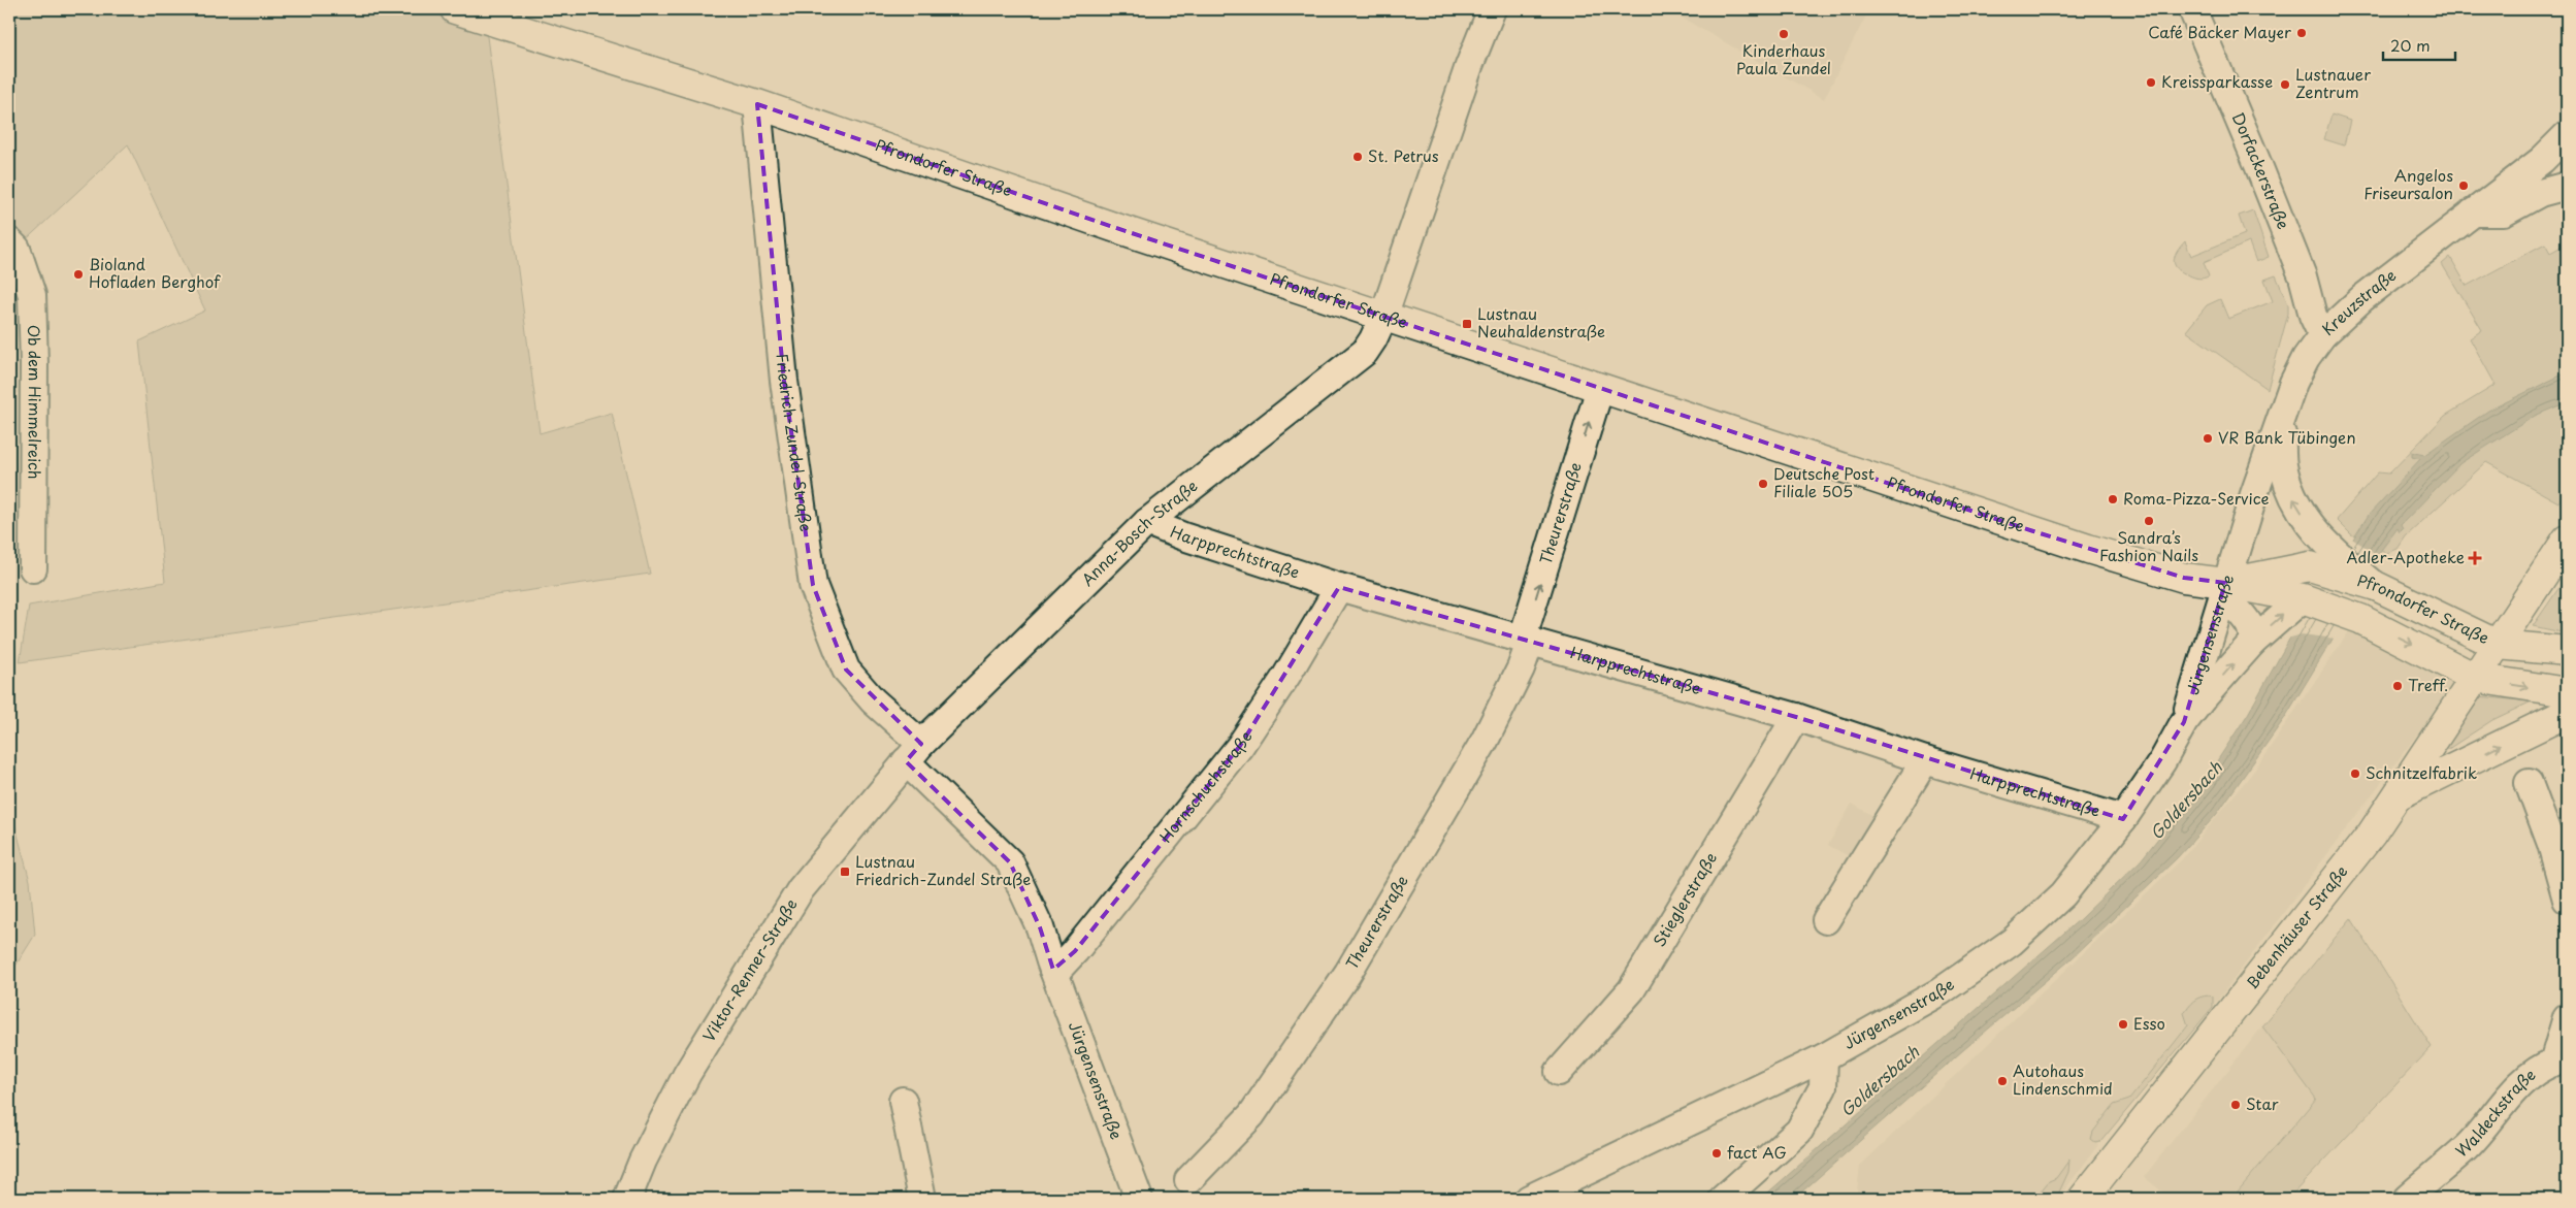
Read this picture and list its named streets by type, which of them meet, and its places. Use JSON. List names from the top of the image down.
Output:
{
  "streets": {
    "street": [
      "Pfrondorfer Straße",
      "Dorfackerstraße",
      "Kreuzstraße",
      "Ob dem Himmelreich",
      "Friedrich-Zundel-Straße",
      "Theurerstraße",
      "Anna-Bosch-Straße",
      "Harpprechtstraße",
      "Jürgensenstraße",
      "Hornschuchstraße",
      "Stieglerstraße",
      "Bebenhäuser Straße",
      "Viktor-Renner-Straße",
      "Waldeckstraße"
    ]
  },
  "crossings": [
    ["Pfrondorfer Straße", "Kreuzstraße"],
    ["Pfrondorfer Straße", "Friedrich-Zundel-Straße"],
    ["Pfrondorfer Straße", "Theurerstraße"],
    ["Pfrondorfer Straße", "Anna-Bosch-Straße"],
    ["Pfrondorfer Straße", "Jürgensenstraße"],
    ["Pfrondorfer Straße", "Bebenhäuser Straße"],
    ["Dorfackerstraße", "Kreuzstraße"],
    ["Kreuzstraße", "Jürgensenstraße"],
    ["Friedrich-Zundel-Straße", "Anna-Bosch-Straße"],
    ["Friedrich-Zundel-Straße", "Jürgensenstraße"],
    ["Friedrich-Zundel-Straße", "Hornschuchstraße"],
    ["Friedrich-Zundel-Straße", "Viktor-Renner-Straße"],
    ["Theurerstraße", "Harpprechtstraße"],
    ["Anna-Bosch-Straße", "Harpprechtstraße"],
    ["Anna-Bosch-Straße", "Viktor-Renner-Straße"],
    ["Harpprechtstraße", "Jürgensenstraße"],
    ["Harpprechtstraße", "Hornschuchstraße"],
    ["Harpprechtstraße", "Stieglerstraße"],
    ["Jürgensenstraße", "Hornschuchstraße"]
  ],
  "water": ["Goldersbach"],
  "places": {
    "other": [
      "Café Bäcker Mayer",
      "Kinderhaus Paula Zundel",
      "Kreissparkasse",
      "Lustnauer Zentrum",
      "St. Petrus",
      "Angelos Friseursalon",
      "Bioland Hofladen Berghof",
      "VR Bank Tübingen",
      "Deutsche Post Filiale 505",
      "Roma-Pizza-Service",
      "Sandra’s Fashion Nails",
      "Treff.",
      "Schnitzelfabrik",
      "Esso",
      "Autohaus Lindenschmid",
      "Star",
      "fact AG"
    ],
    "transit": ["Lustnau Neuhaldenstraße", "Lustnau Friedrich-Zundel Straße"],
    "health": ["Adler-Apotheke"]
  },
  "scale_bar": "20 m"
}
